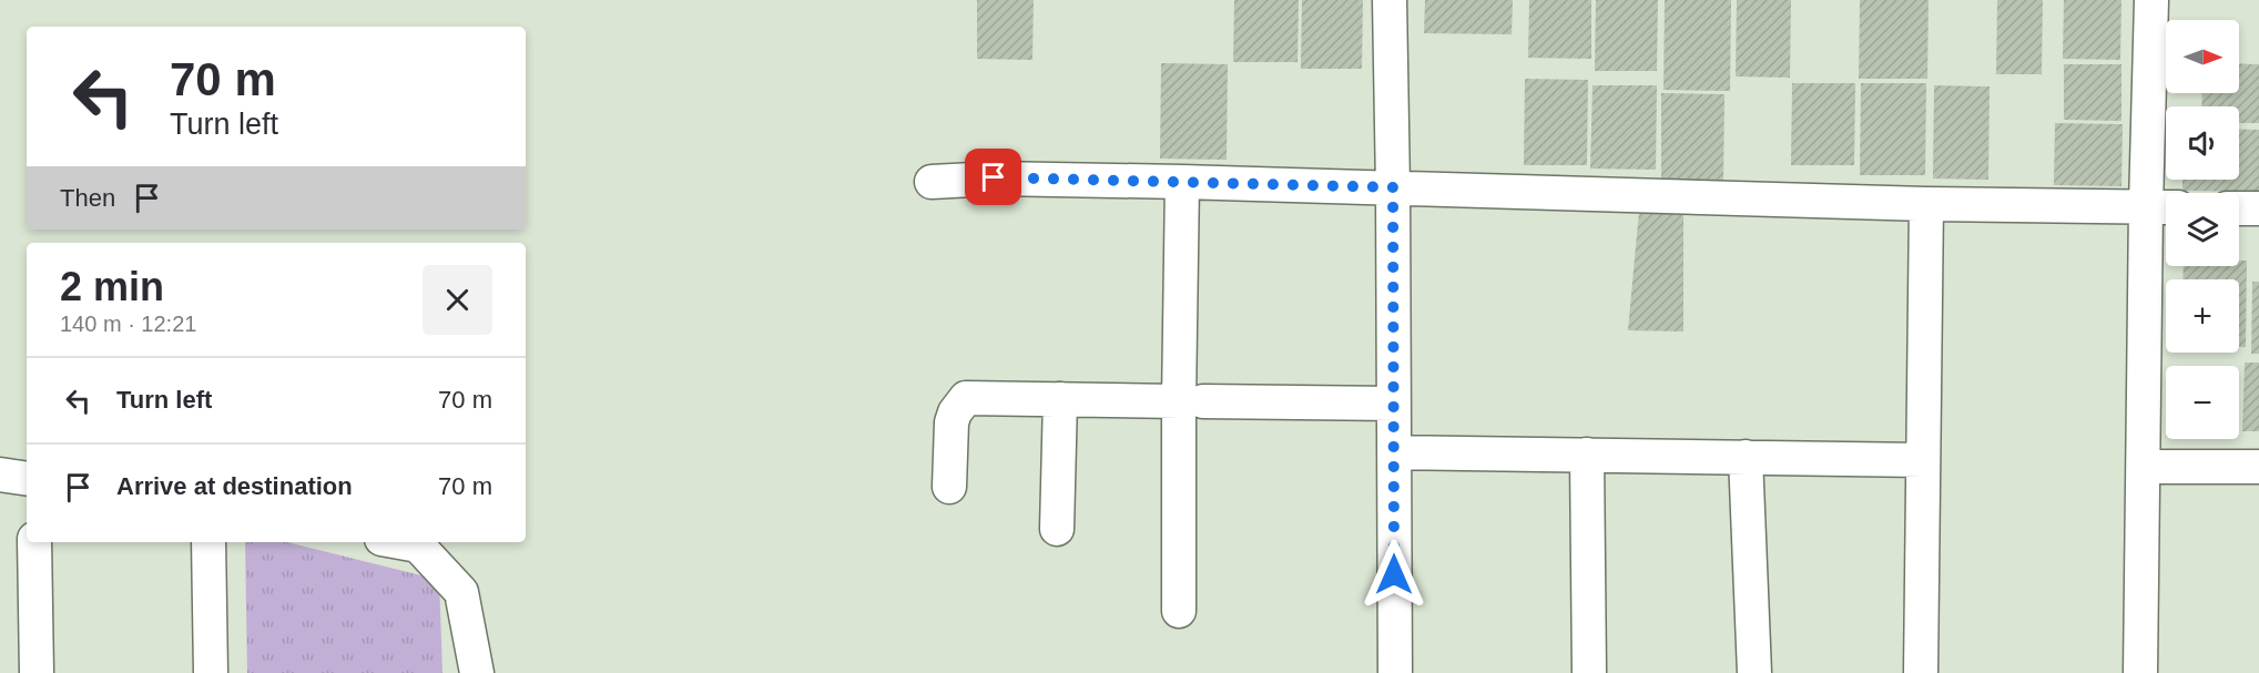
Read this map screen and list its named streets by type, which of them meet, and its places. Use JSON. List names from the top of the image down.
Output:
{
  "north": "right",
  "page": {
    "map_buttons": ["+", "−"],
    "turn": ["70 m", "Turn left"],
    "then": "Then",
    "heading": ["2 min", "140 m · 12:21"],
    "list": [
      {
        "name": "Turn left",
        "value": "70 m"
      },
      {
        "name": "Arrive at destination",
        "value": "70 m"
      }
    ]
  }
}
